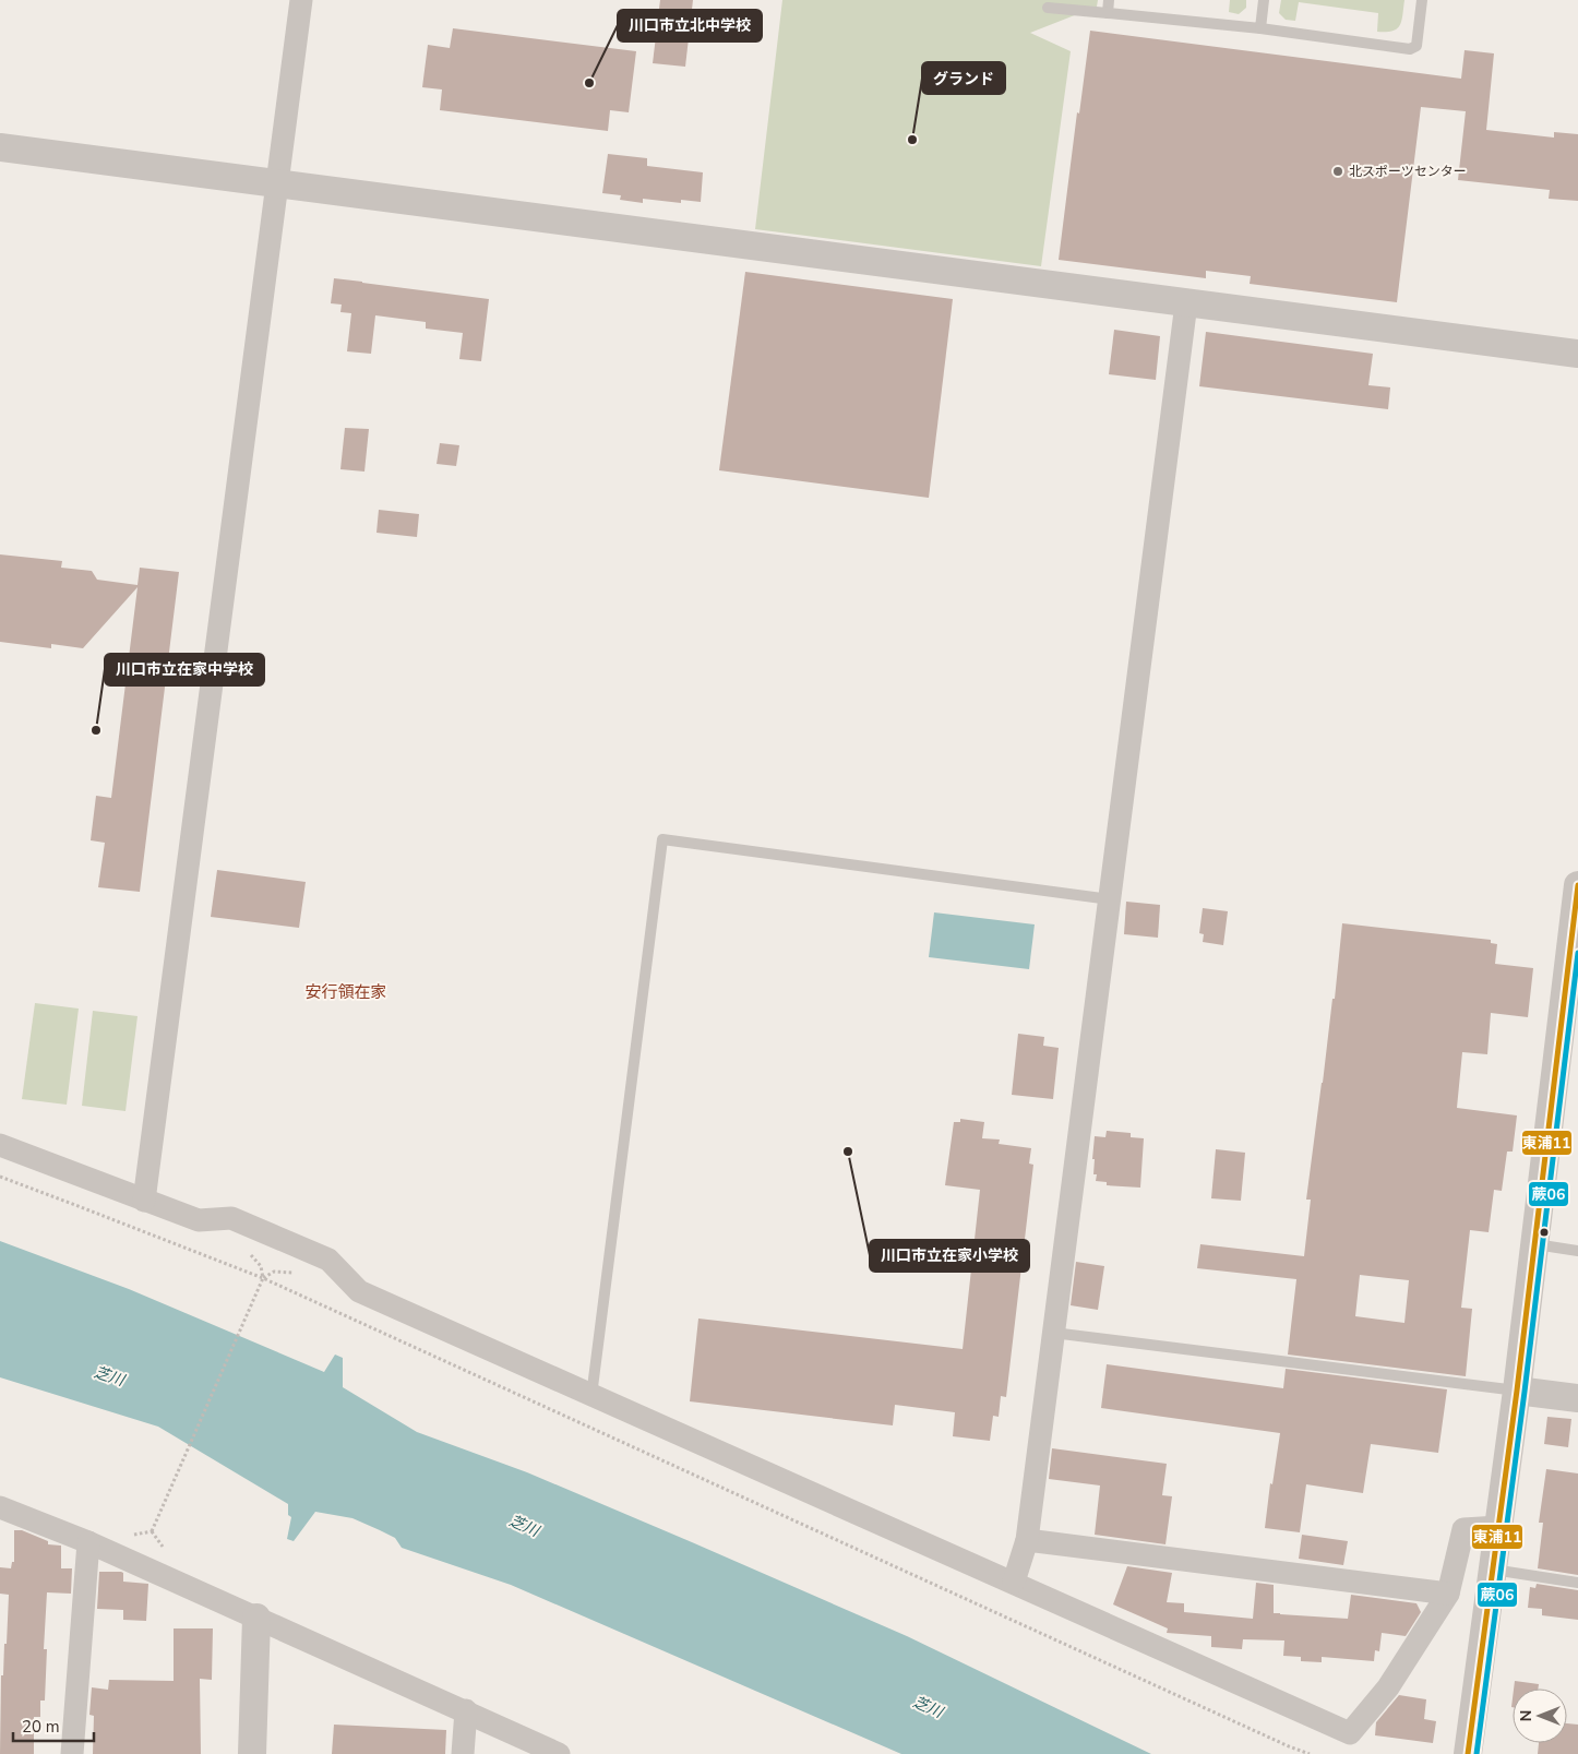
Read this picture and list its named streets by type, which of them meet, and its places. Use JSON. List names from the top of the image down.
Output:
{
  "districts": ["安行領在家"],
  "water": ["芝川"],
  "places": [
    "川口市立北中学校",
    "グランド",
    "北スポーツセンター",
    "川口市立在家中学校",
    "川口市立在家小学校"
  ],
  "lines": ["transit line 東浦11", "transit line 蕨06"],
  "scale_bar": "20 m",
  "north": "left"
}
